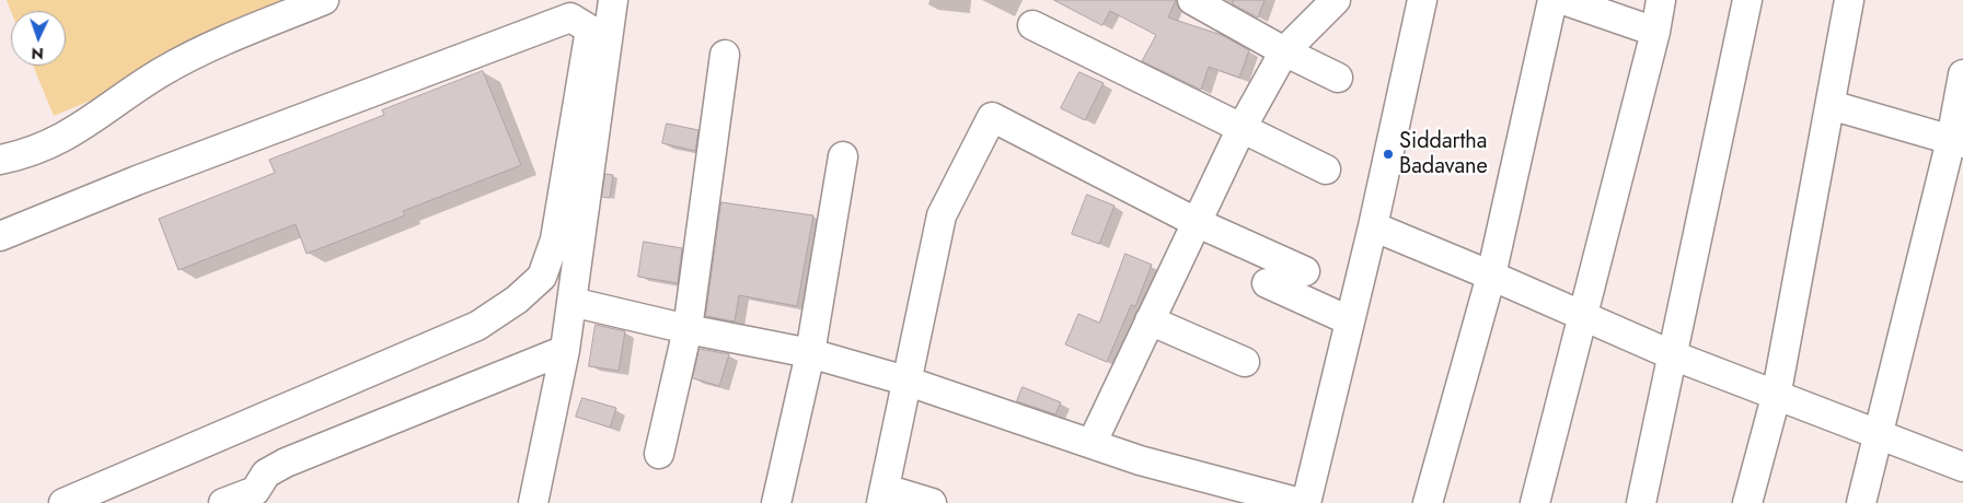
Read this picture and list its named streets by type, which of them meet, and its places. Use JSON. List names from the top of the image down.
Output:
{
  "places": ["Siddartha Badavane"],
  "north": "bottom"
}
